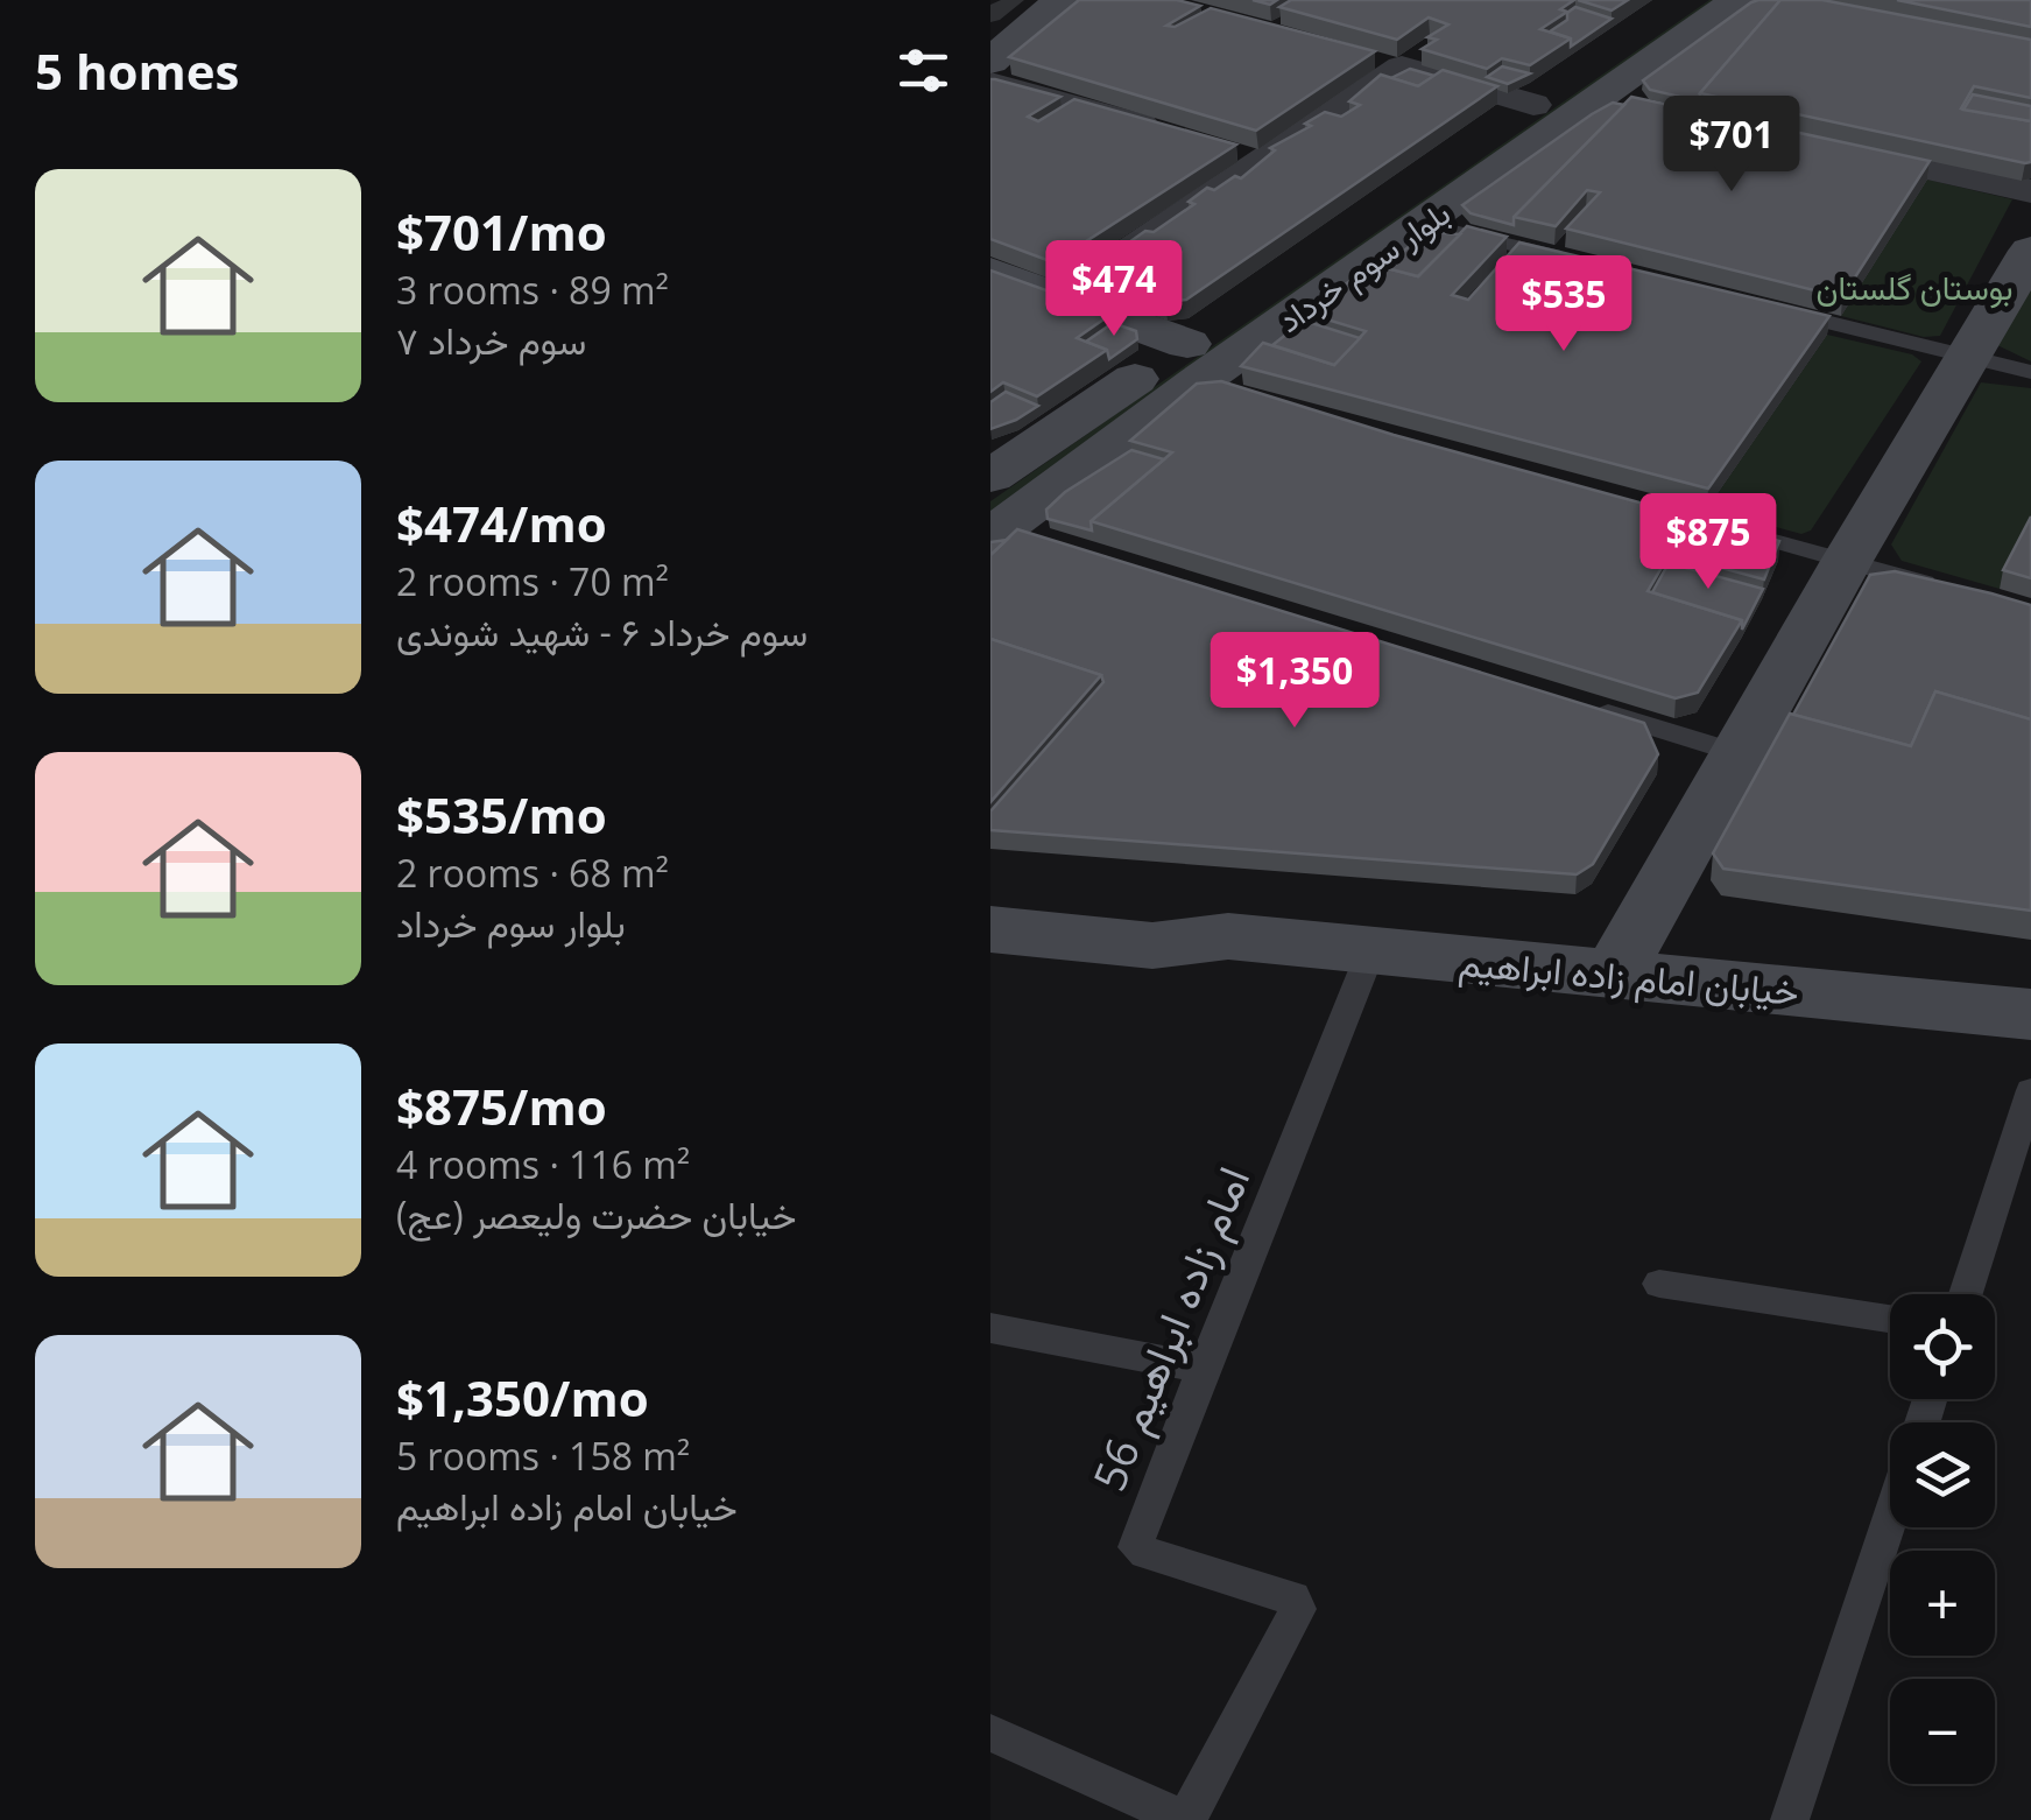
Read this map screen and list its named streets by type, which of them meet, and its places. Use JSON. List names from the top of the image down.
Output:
{
  "streets": {
    "main road": ["بلوار سوم خرداد", "خیابان امام زاده ابراهیم"],
    "lane": ["امام زاده ابراهیم 56"]
  },
  "crossings": [
    ["خیابان امام زاده ابراهیم", "امام زاده ابراهیم 56"]
  ],
  "parks": ["بوستان گلستان"],
  "page": {
    "heading": "5 homes",
    "price": [
      "$701",
      "$474",
      "$535",
      "$875",
      "$1,350"
    ],
    "list": [
      {
        "name": "$701/mo",
        "note": "3 rooms · 89 m² · سوم خرداد ۷"
      },
      {
        "name": "$474/mo",
        "note": "2 rooms · 70 m² · سوم خرداد ۶ - شهید شوندی"
      },
      {
        "name": "$535/mo",
        "note": "2 rooms · 68 m² · بلوار سوم خرداد"
      },
      {
        "name": "$875/mo",
        "note": "4 rooms · 116 m² · خیابان حضرت ولیعصر (عج)"
      },
      {
        "name": "$1,350/mo",
        "note": "5 rooms · 158 m² · خیابان امام زاده ابراهیم"
      }
    ],
    "map_buttons": ["+", "−"]
  }
}
